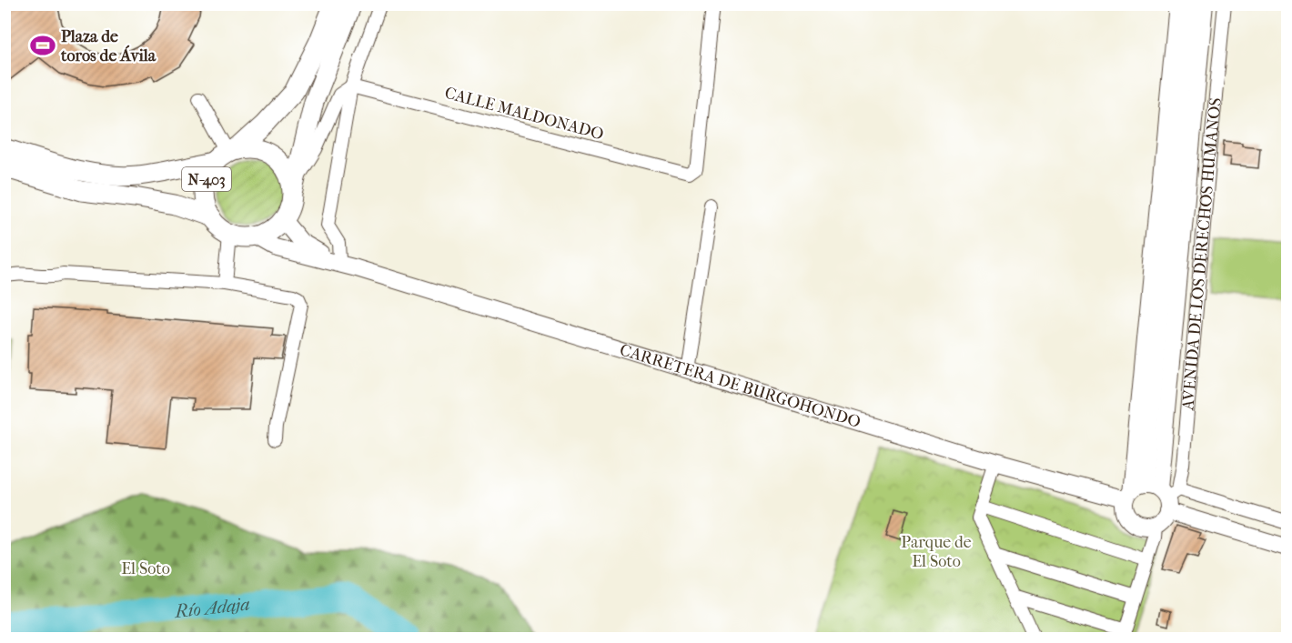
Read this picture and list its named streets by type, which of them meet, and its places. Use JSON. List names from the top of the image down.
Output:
{
  "streets": {
    "highway": ["N-403"],
    "main road": ["AVENIDA DE LOS DERECHOS HUMANOS", "CARRETERA DE BURGOHONDO"],
    "street": ["CALLE MALDONADO"]
  },
  "crossings": [
    ["N-403", "CARRETERA DE BURGOHONDO"],
    ["AVENIDA DE LOS DERECHOS HUMANOS", "CARRETERA DE BURGOHONDO"]
  ],
  "water": ["Río Adaja"],
  "parks": ["Parque de El Soto", "El Soto"],
  "places": {
    "sports": ["Plaza de toros de Ávila"]
  }
}
